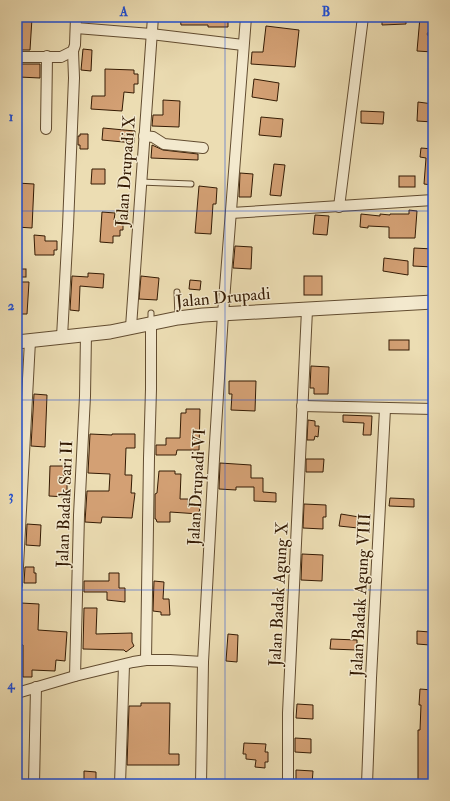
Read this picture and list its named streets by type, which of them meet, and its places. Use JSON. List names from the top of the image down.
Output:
{
  "streets": {
    "street": [
      "Jalan Drupadi X",
      "Jalan Drupadi",
      "Jalan Drupadi VI",
      "Jalan Badak Sari II",
      "Jalan Badak Agung X",
      "Jalan Badak Agung VIII"
    ]
  },
  "crossings": [
    ["Jalan Drupadi X", "Jalan Drupadi"],
    ["Jalan Drupadi", "Jalan Drupadi VI"],
    ["Jalan Drupadi", "Jalan Badak Sari II"],
    ["Jalan Drupadi", "Jalan Badak Agung X"]
  ],
  "grid": {
    "columns": ["A", "B"],
    "rows": [
      "1",
      "2",
      "3",
      "4"
    ]
  }
}
